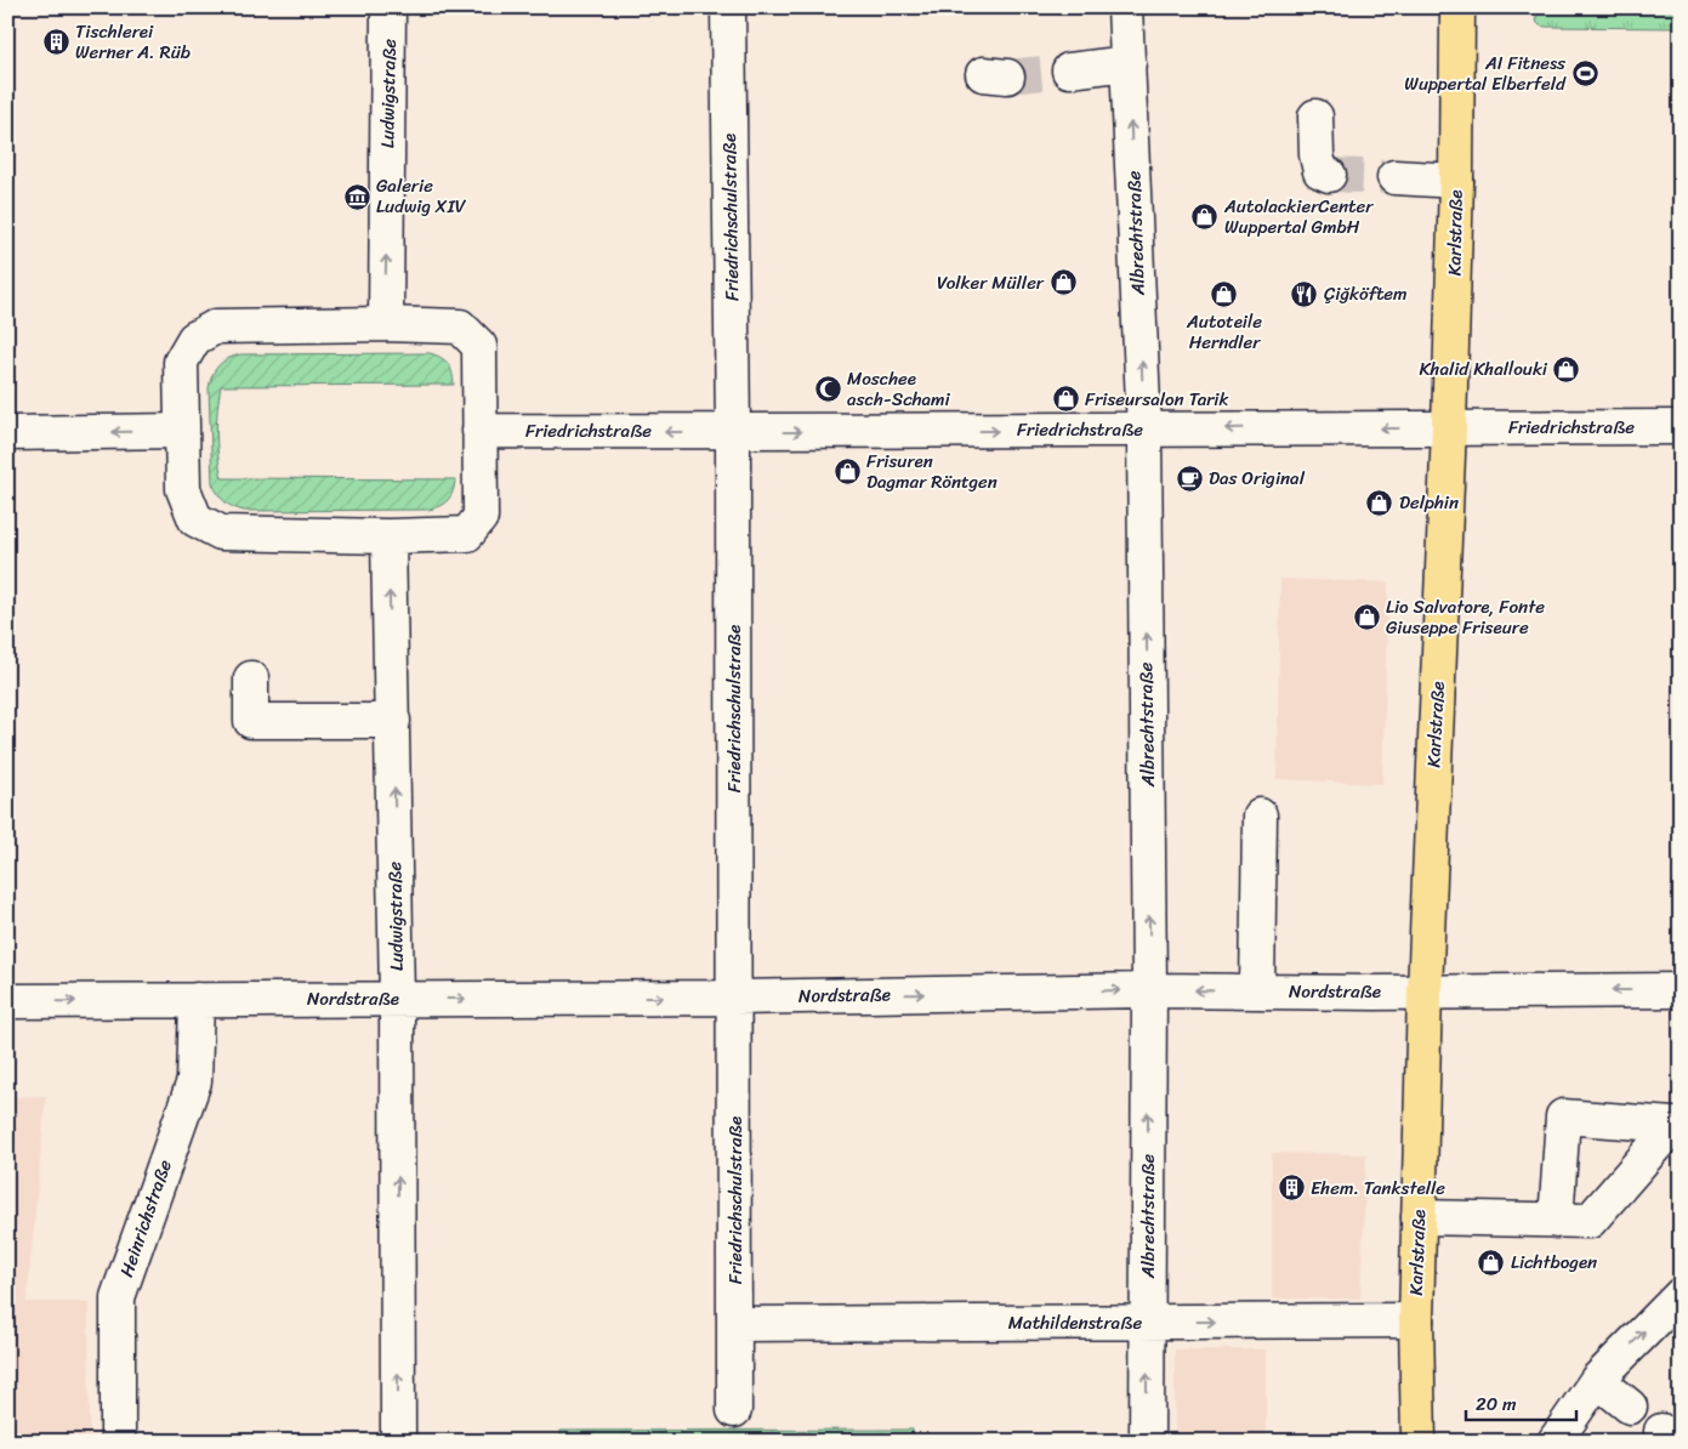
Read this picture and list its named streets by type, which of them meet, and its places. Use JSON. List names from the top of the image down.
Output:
{
  "streets": {
    "main road": ["Karlstraße"],
    "street": [
      "Ludwigstraße",
      "Friedrichschulstraße",
      "Albrechtstraße",
      "Friedrichstraße",
      "Nordstraße",
      "Heinrichstraße",
      "Mathildenstraße"
    ]
  },
  "crossings": [
    ["Ludwigstraße", "Nordstraße"],
    ["Friedrichschulstraße", "Friedrichstraße"],
    ["Friedrichschulstraße", "Nordstraße"],
    ["Friedrichschulstraße", "Mathildenstraße"],
    ["Albrechtstraße", "Friedrichstraße"],
    ["Albrechtstraße", "Nordstraße"],
    ["Albrechtstraße", "Mathildenstraße"],
    ["Karlstraße", "Friedrichstraße"],
    ["Karlstraße", "Nordstraße"],
    ["Karlstraße", "Mathildenstraße"],
    ["Nordstraße", "Heinrichstraße"]
  ],
  "one_way": ["Ludwigstraße", "Albrechtstraße", "Mathildenstraße"],
  "places": {
    "building": ["Tischlerei Werner A. Rüb", "Ehem. Tankstelle"],
    "sports": ["AI Fitness Wuppertal Elberfeld"],
    "museum": ["Galerie Ludwig XIV"],
    "shop": [
      "AutolackierCenter Wuppertal GmbH",
      "Volker Müller",
      "Autoteile Herndler",
      "Khalid Khallouki",
      "Friseursalon Tarik",
      "Frisuren Dagmar Röntgen",
      "Delphin",
      "Lio Salvatore, Fonte Giuseppe Friseure",
      "Lichtbogen"
    ],
    "restaurant": ["Çiğköftem"],
    "mosque": ["Moschee asch-Schami"],
    "cafe": ["Das Original"]
  },
  "scale_bar": "20 m"
}
